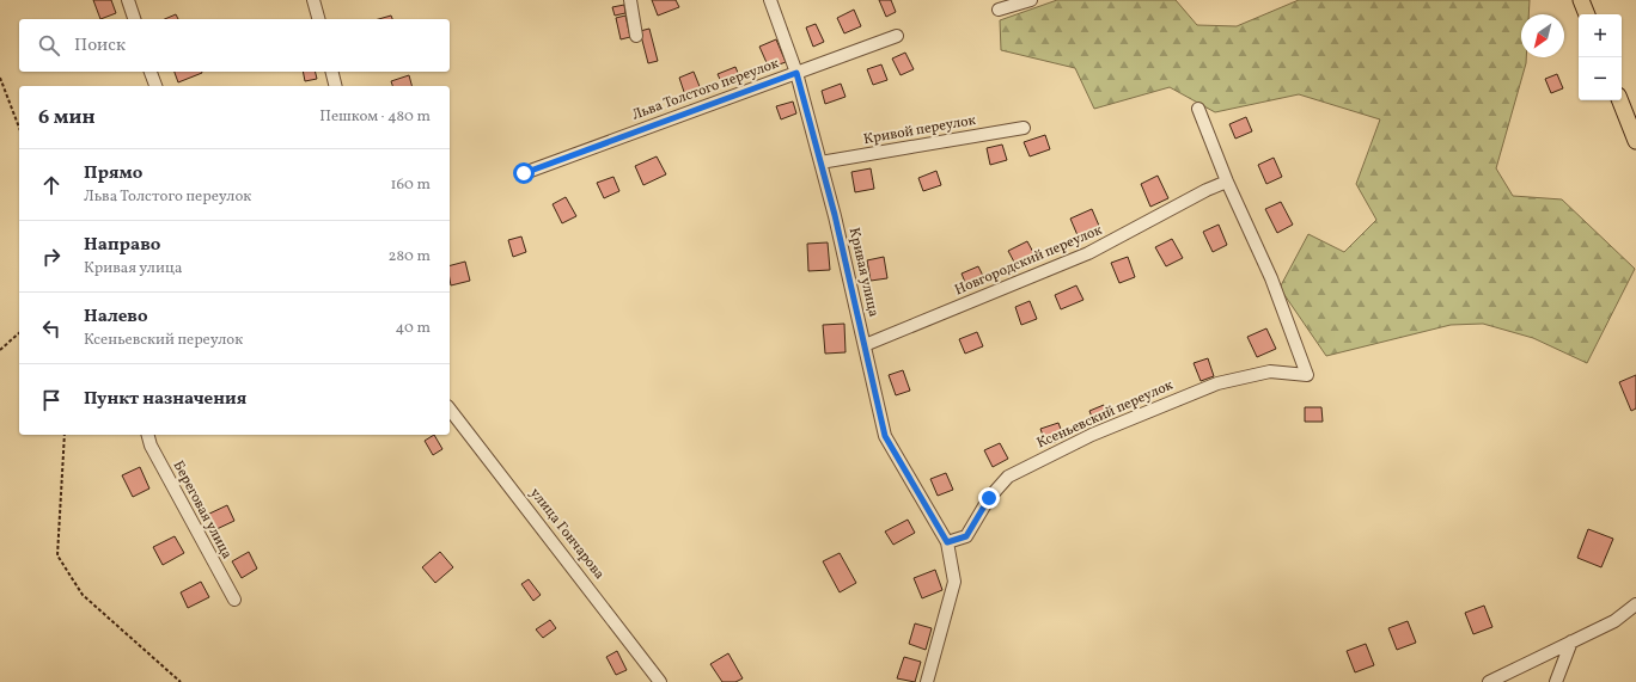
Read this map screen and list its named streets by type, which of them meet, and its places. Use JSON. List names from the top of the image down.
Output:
{
  "streets": {
    "street": [
      "Льва Толстого переулок",
      "Кривой переулок",
      "Новгородский переулок",
      "Кривая улица",
      "Ксеньевский переулок",
      "Береговая улица",
      "улица Гончарова"
    ]
  },
  "crossings": [
    ["Льва Толстого переулок", "Кривая улица"],
    ["Кривой переулок", "Кривая улица"],
    ["Новгородский переулок", "Кривая улица"],
    ["Новгородский переулок", "Ксеньевский переулок"],
    ["Кривая улица", "Ксеньевский переулок"]
  ],
  "north": "bottom left",
  "page": {
    "map_buttons": ["+", "−"],
    "search": "Поиск",
    "heading": ["6 мин", "Пешком · 480 m"],
    "list": [
      ["Прямо", "Льва Толстого переулок", "160 m"],
      ["Направо", "Кривая улица", "280 m"],
      ["Налево", "Ксеньевский переулок", "40 m"],
      "Пункт назначения"
    ]
  }
}
